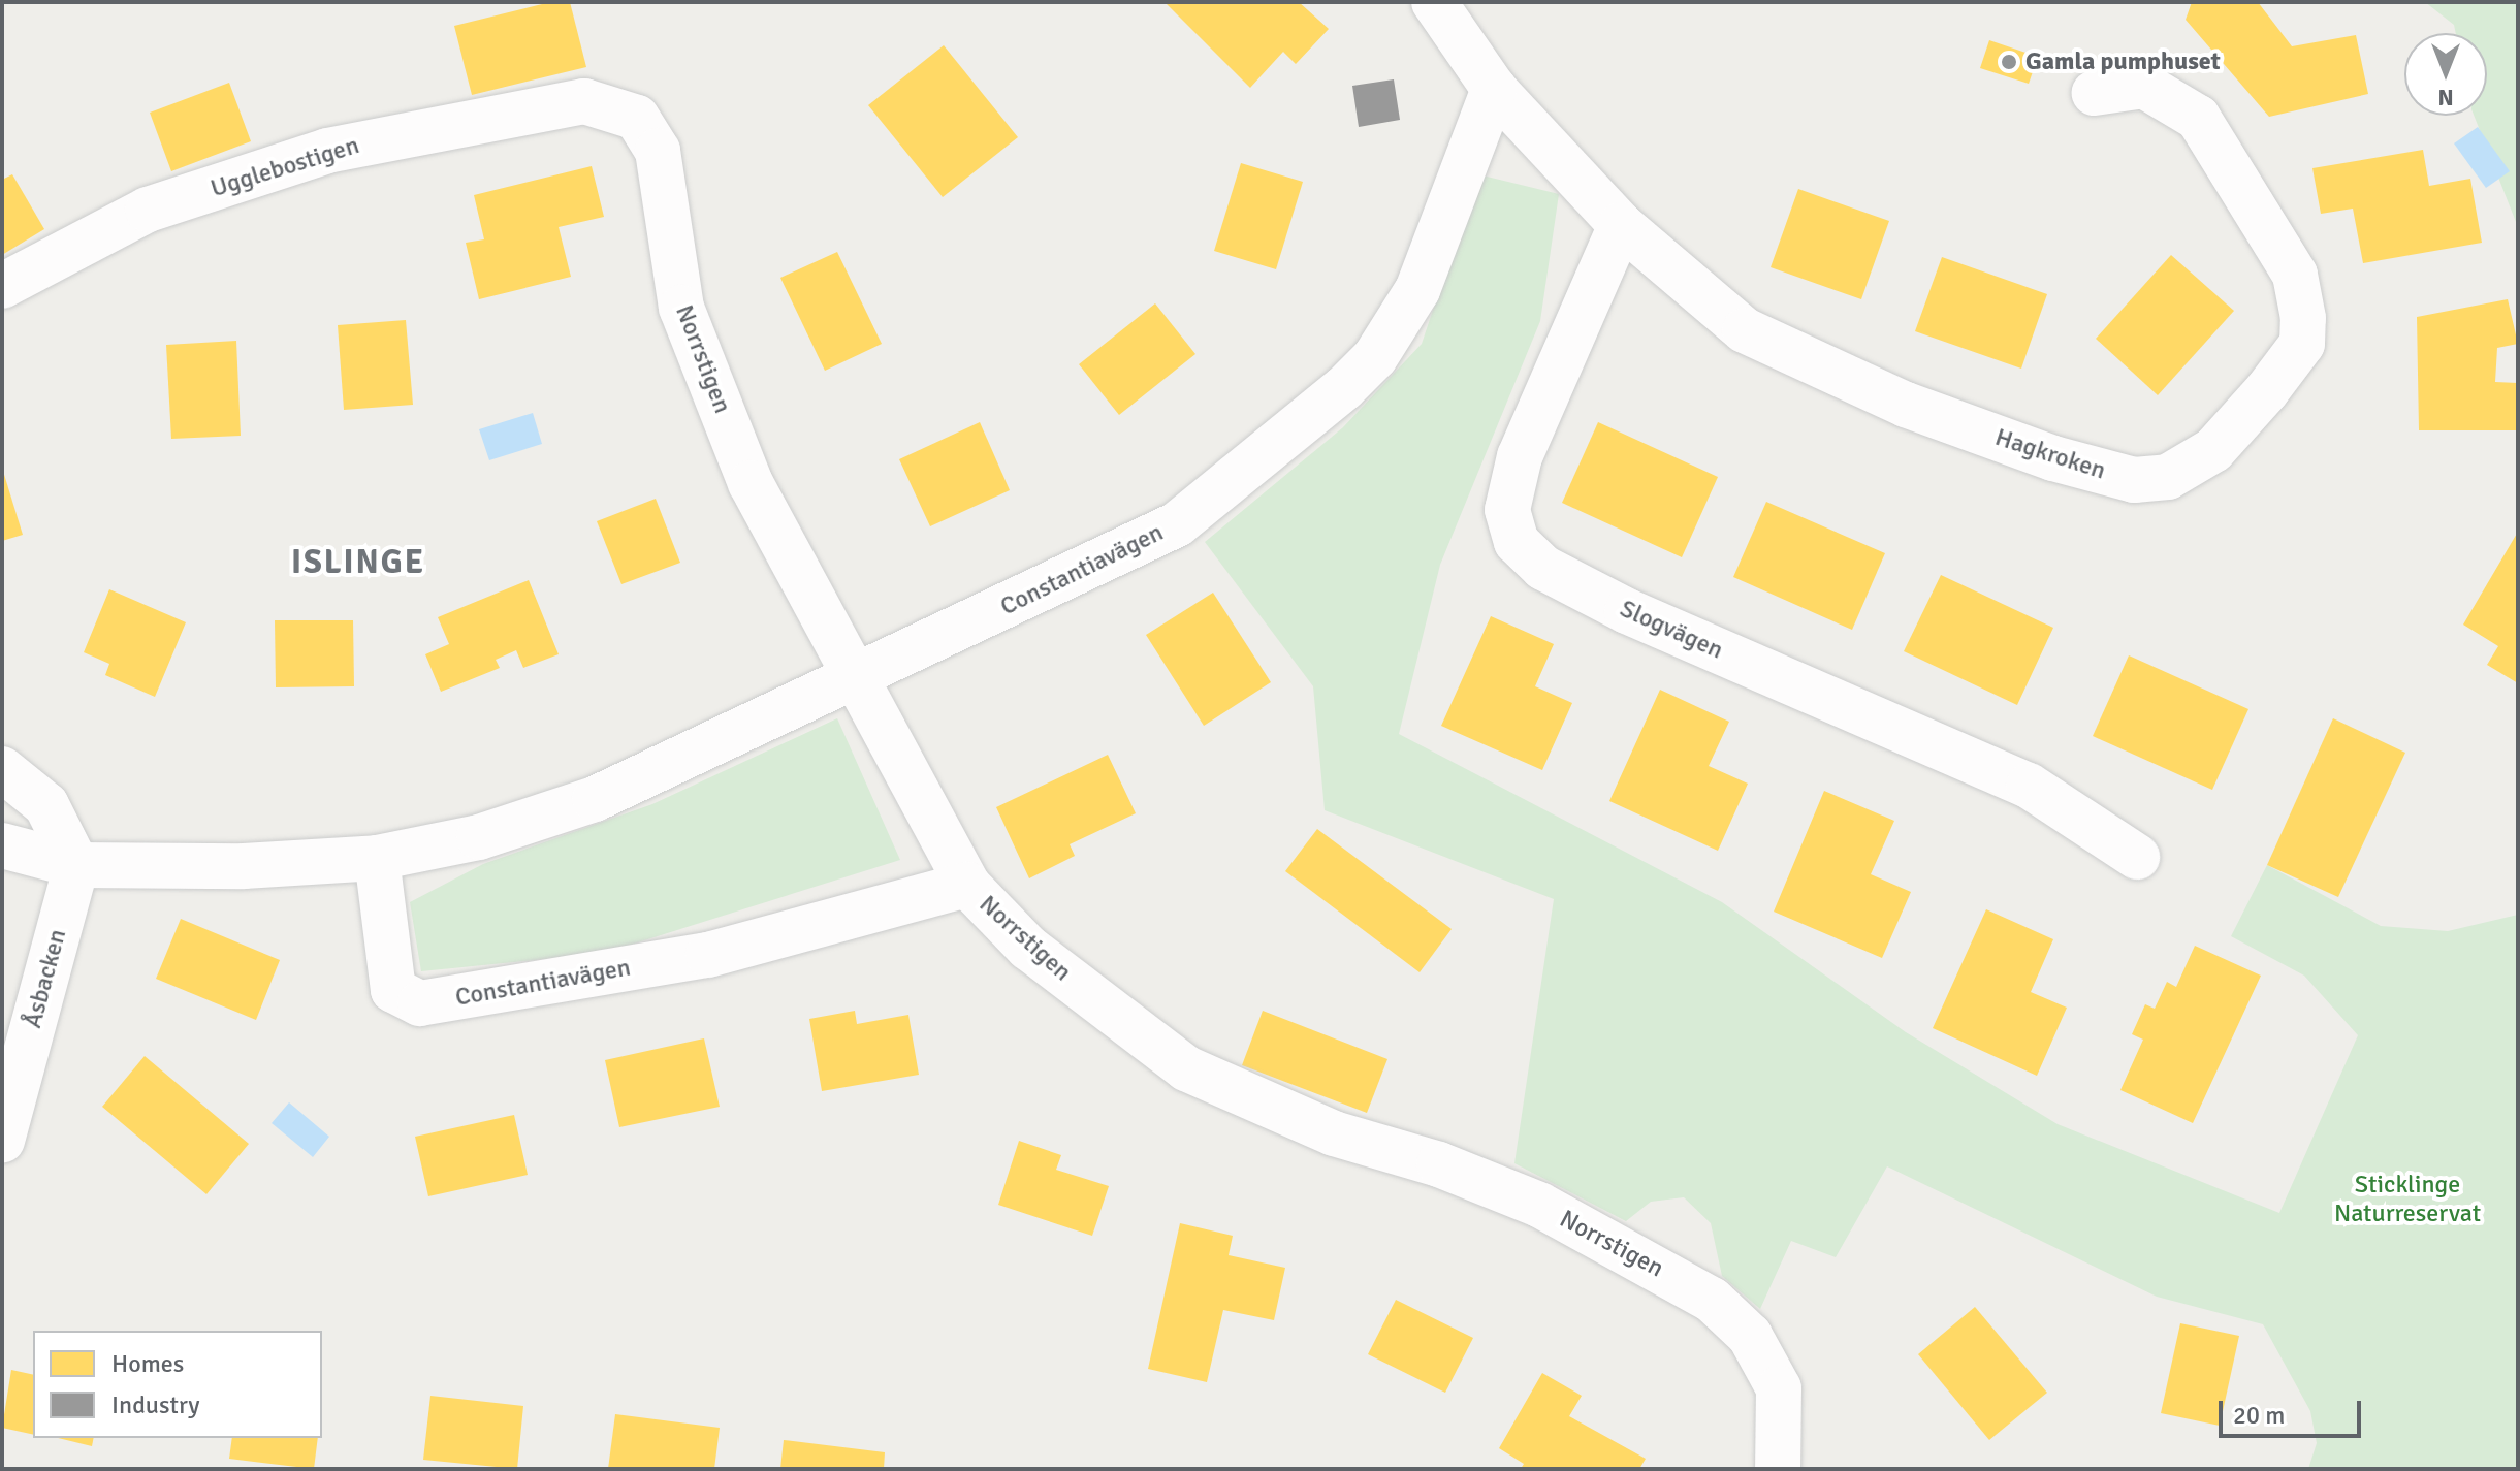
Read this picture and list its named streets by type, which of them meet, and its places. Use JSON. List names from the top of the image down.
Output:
{
  "streets": {
    "street": [
      "Ugglebostigen",
      "Norrstigen",
      "Hagkroken",
      "Constantiavägen",
      "Slogvägen",
      "Åsbacken"
    ]
  },
  "crossings": [
    ["Ugglebostigen", "Norrstigen"],
    ["Norrstigen", "Constantiavägen"],
    ["Hagkroken", "Constantiavägen"],
    ["Hagkroken", "Slogvägen"],
    ["Constantiavägen", "Åsbacken"]
  ],
  "districts": ["ISLINGE"],
  "parks": ["Sticklinge Naturreservat"],
  "places": ["Gamla pumphuset"],
  "legend": ["Homes", "Industry"],
  "scale_bar": "20 m",
  "north": "bottom"
}
